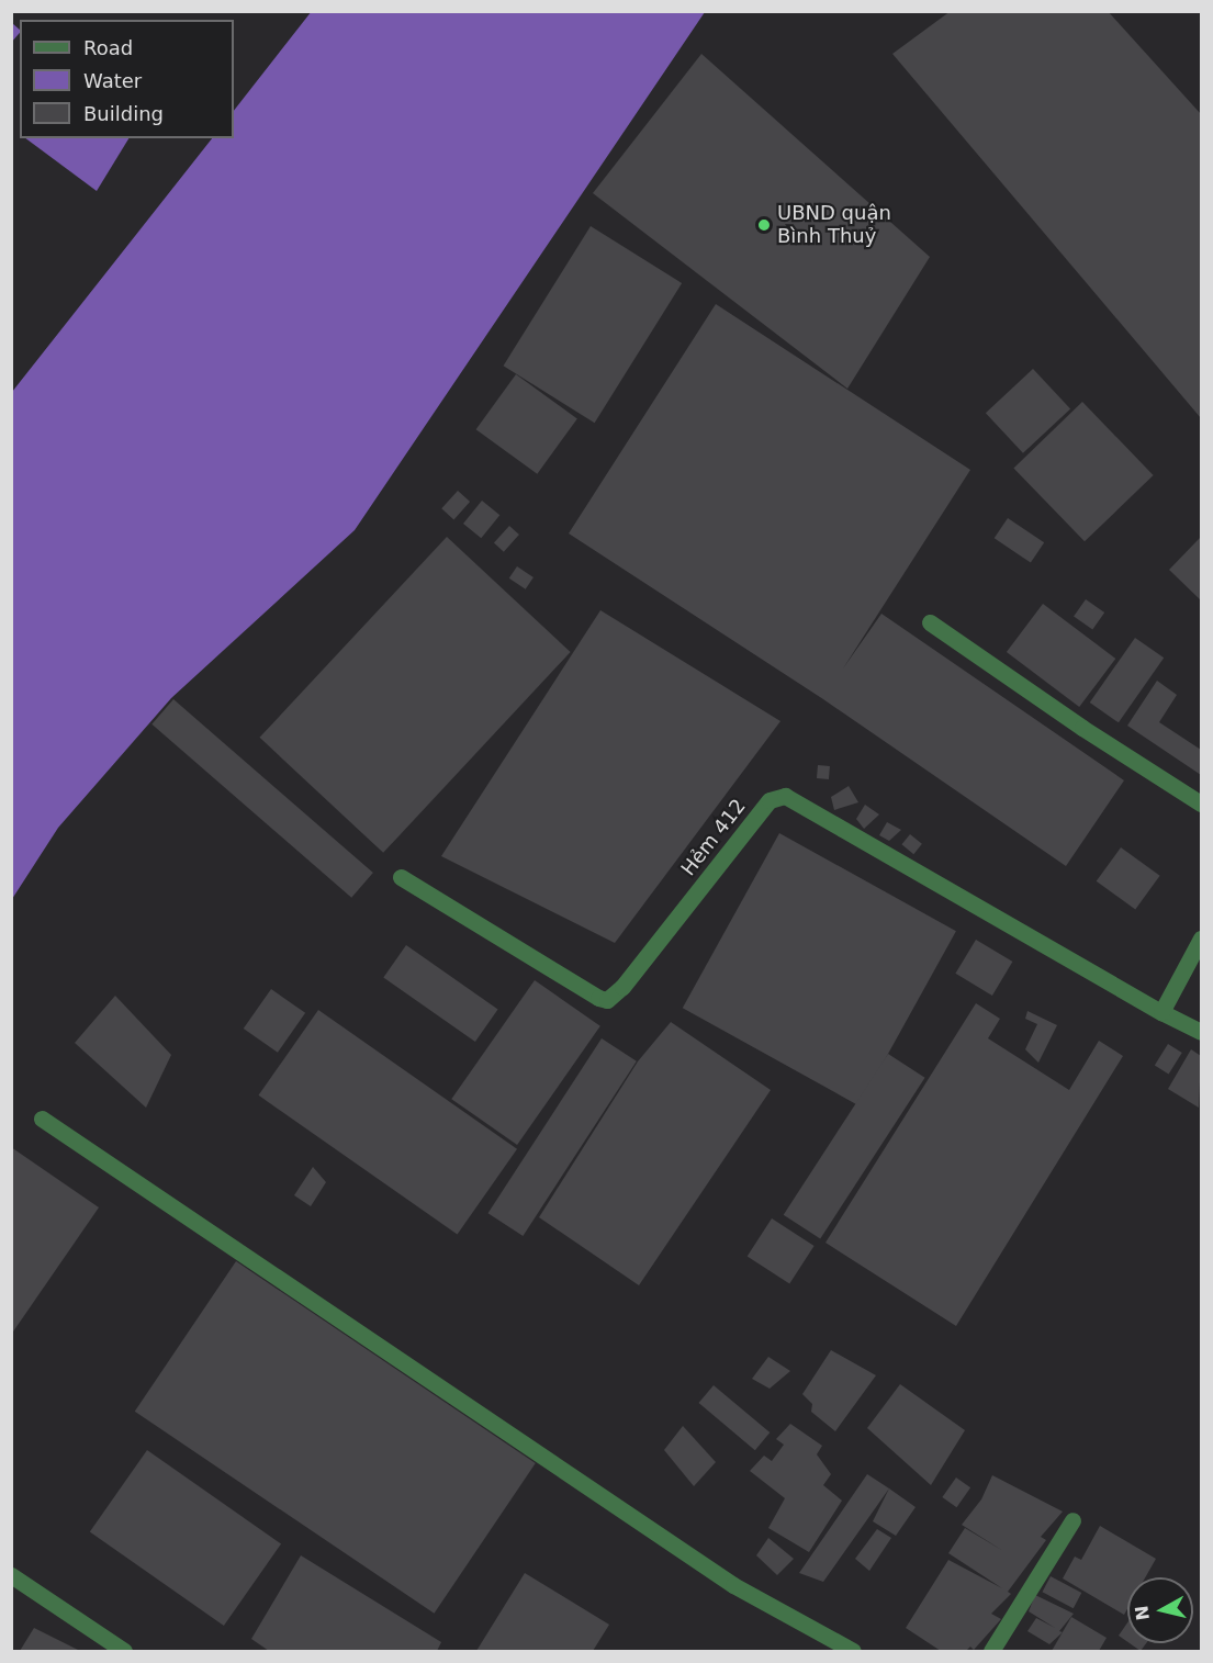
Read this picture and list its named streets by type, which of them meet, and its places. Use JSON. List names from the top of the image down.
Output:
{
  "streets": {
    "street": ["Hẻm 412"]
  },
  "places": ["UBND quận Bình Thuỷ"],
  "legend": ["Road", "Water", "Building"],
  "north": "left"
}
